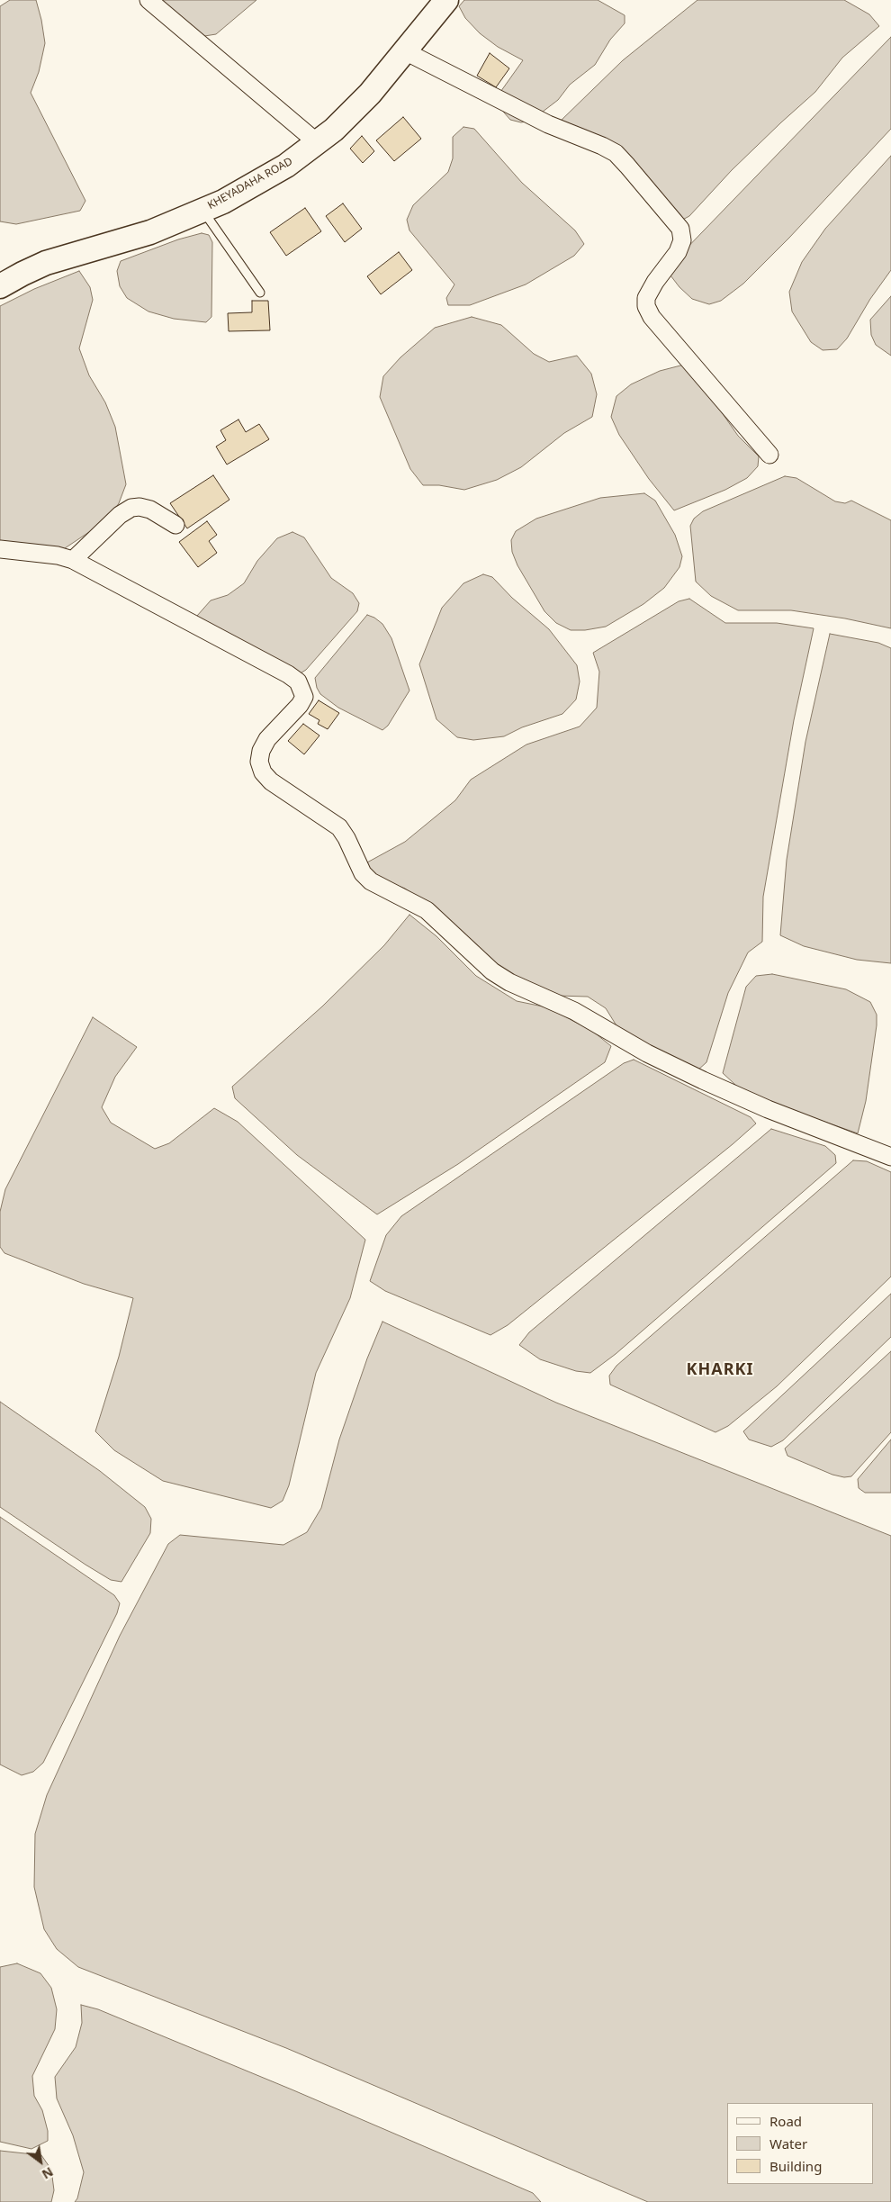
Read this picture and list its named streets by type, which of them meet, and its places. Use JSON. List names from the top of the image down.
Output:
{
  "streets": {
    "main road": ["KHEYADAHA ROAD"]
  },
  "districts": ["KHARKI"],
  "legend": ["Road", "Water", "Building"],
  "north": "bottom right"
}
